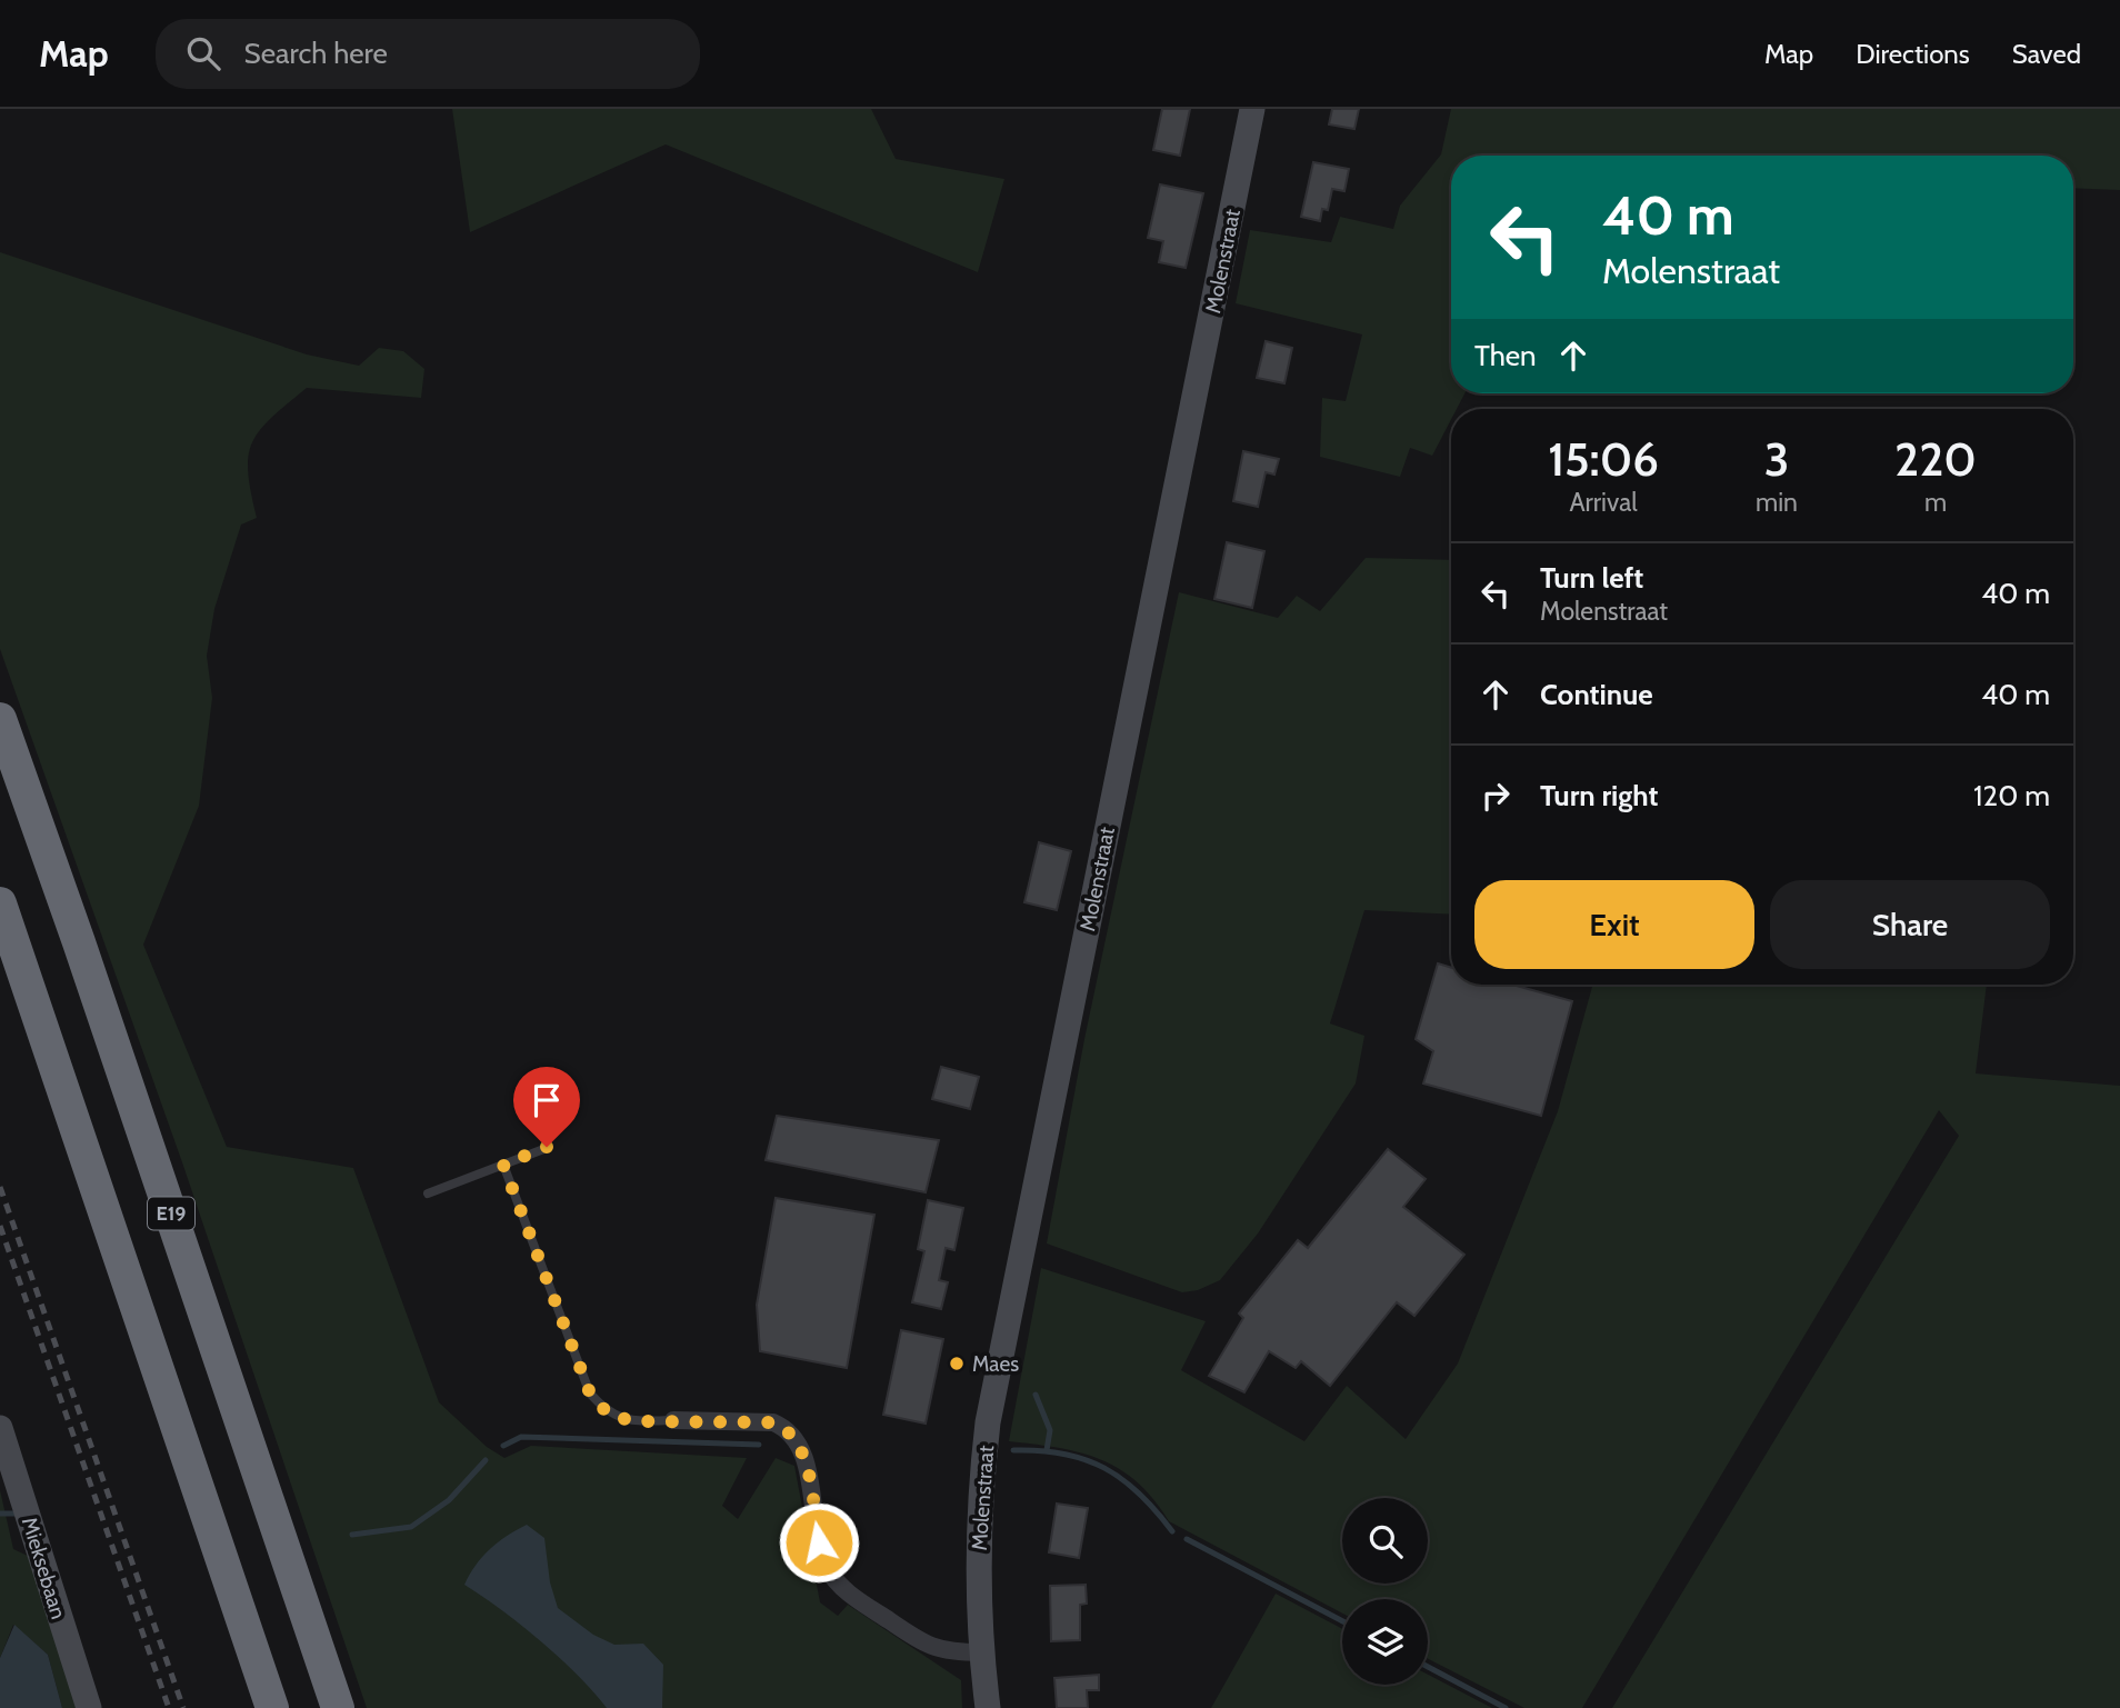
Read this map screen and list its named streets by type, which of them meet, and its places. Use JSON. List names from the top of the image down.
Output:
{
  "streets": {
    "highway": ["E19"],
    "main road": ["Molenstraat", "Mieksebaan"]
  },
  "places": ["Maes"],
  "page": {
    "header": "Map",
    "search": "Search here",
    "nav": ["Map", "Directions", "Saved"],
    "turn": ["40 m", "Molenstraat"],
    "then": "Then",
    "eta": [
      "15:06",
      "Arrival",
      "3",
      "min",
      "220",
      "m"
    ],
    "list": [
      {
        "name": "Turn left",
        "note": "Molenstraat",
        "value": "40 m"
      },
      {
        "name": "Continue",
        "value": "40 m"
      },
      {
        "name": "Turn right",
        "value": "120 m"
      }
    ],
    "buttons": ["Exit", "Share"]
  }
}
